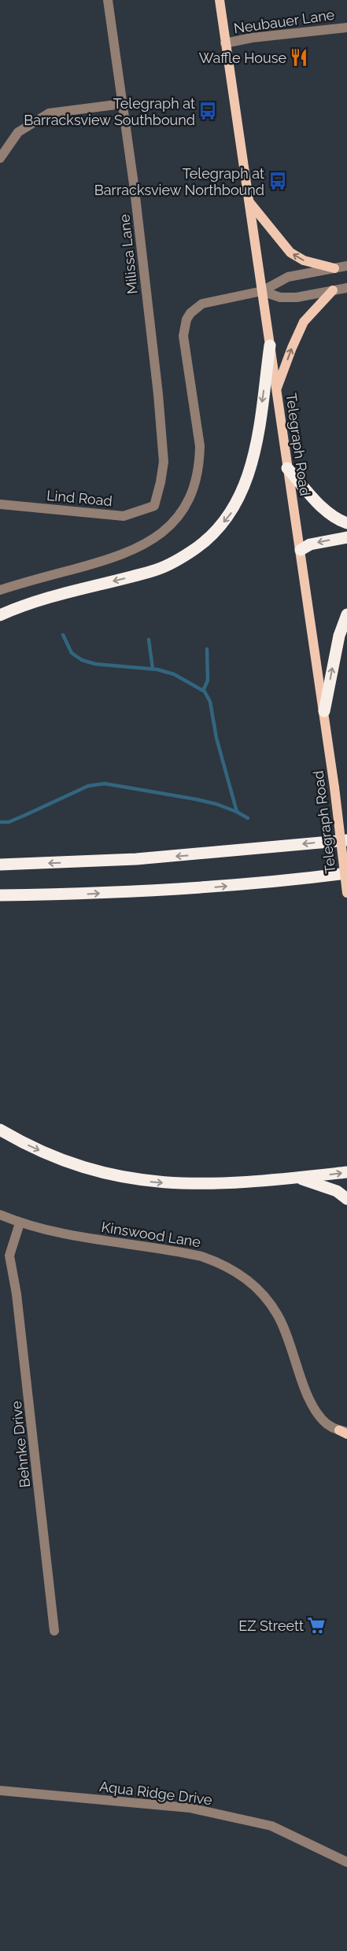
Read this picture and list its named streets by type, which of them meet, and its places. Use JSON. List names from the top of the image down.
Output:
{
  "streets": {
    "main road": ["Telegraph Road"],
    "street": [
      "Neubauer Lane",
      "Milissa Lane",
      "Lind Road",
      "Kinswood Lane",
      "Behnke Drive",
      "Aqua Ridge Drive"
    ]
  },
  "crossings": [
    ["Neubauer Lane", "Telegraph Road"],
    ["Milissa Lane", "Lind Road"]
  ],
  "places": {
    "restaurant": ["Waffle House"],
    "bus stop": ["Telegraph at Barracksview Southbound", "Telegraph at Barracksview Northbound"],
    "supermarket": ["EZ Streett"]
  }
}
